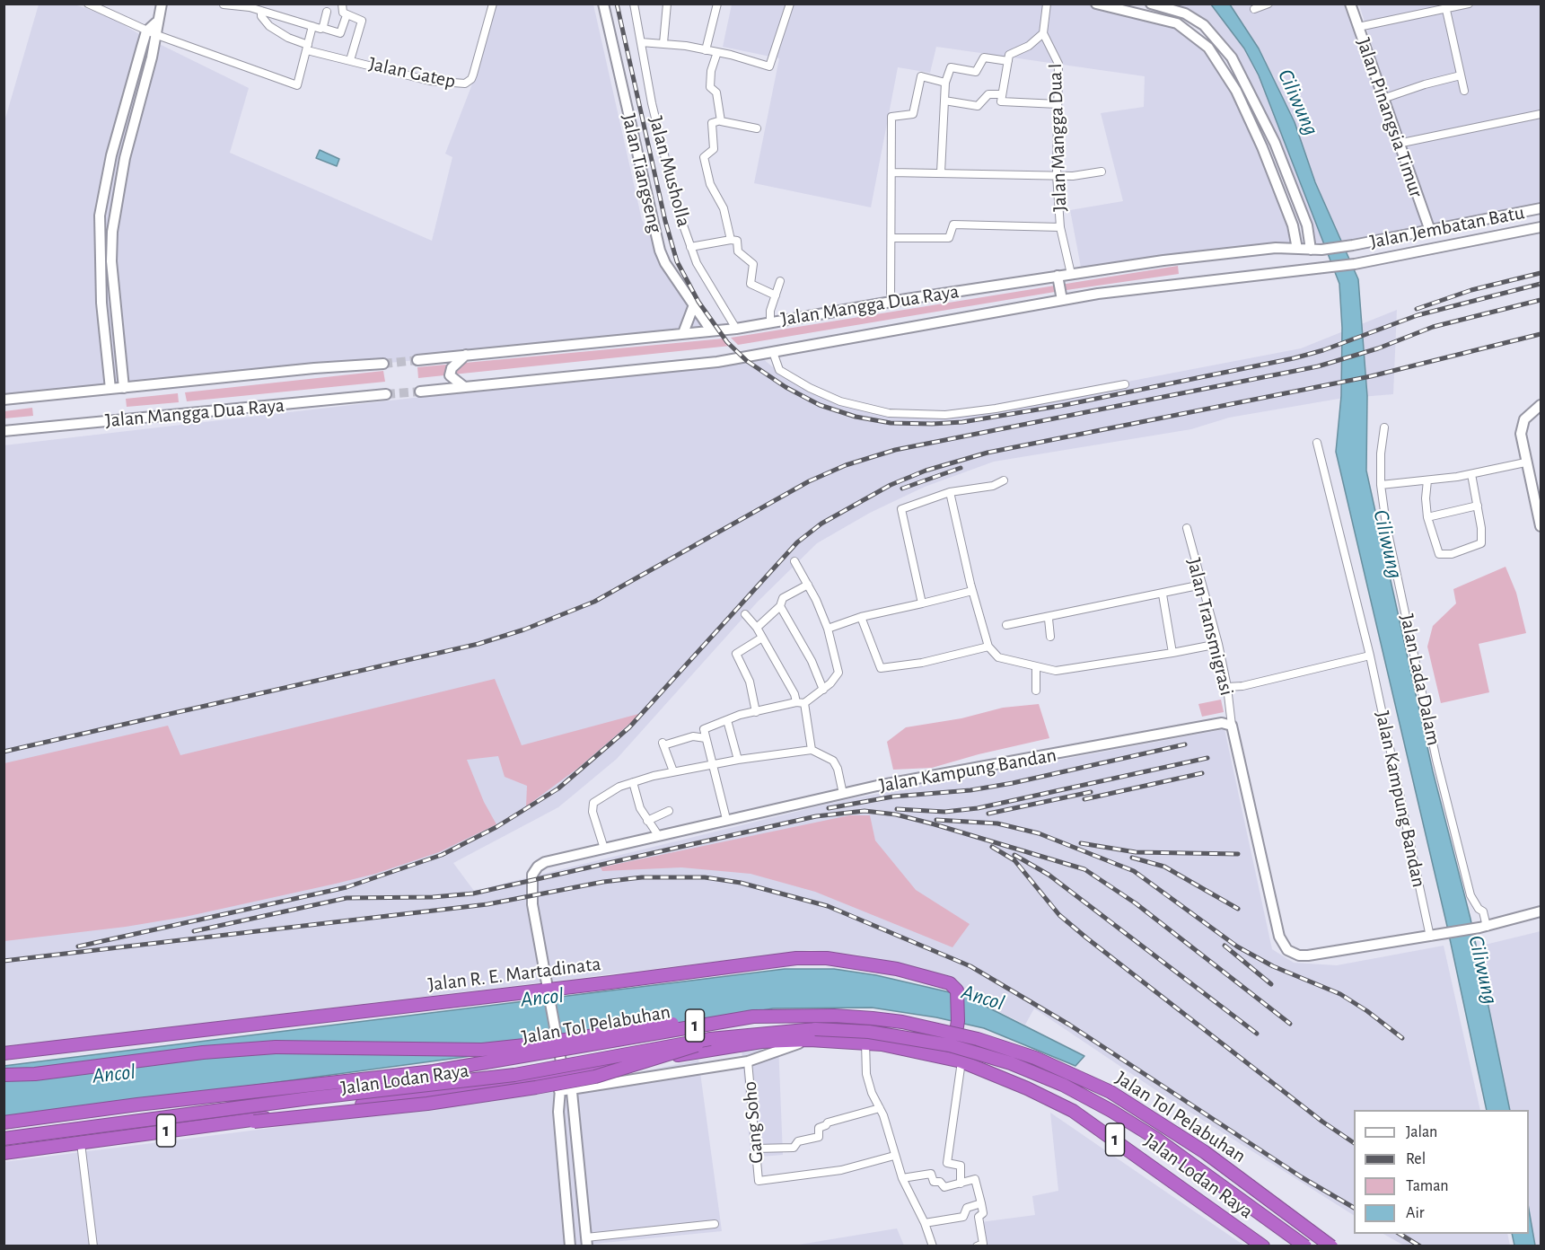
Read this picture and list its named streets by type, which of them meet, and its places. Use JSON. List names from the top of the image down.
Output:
{
  "streets": {
    "highway": [
      "Jalan R. E. Martadinata",
      "Jalan Tol Pelabuhan",
      "1",
      "Jalan Lodan Raya"
    ],
    "main road": [
      "Jalan Pinangsia Timur",
      "Jalan Tiangseng",
      "Jalan Jembatan Batu",
      "Jalan Mangga Dua Raya",
      "Jalan Kampung Bandan"
    ],
    "street": [
      "Jalan Gatep",
      "Jalan Mangga Dua I",
      "Jalan Musholla",
      "Jalan Transmigrasi",
      "Jalan Lada Dalam",
      "Gang Soho"
    ]
  },
  "crossings": [
    ["Jalan Pinangsia Timur", "Jalan Jembatan Batu"],
    ["Jalan Mangga Dua I", "Jalan Mangga Dua Raya"],
    ["Jalan Musholla", "Jalan Mangga Dua Raya"],
    ["Jalan Tiangseng", "Jalan Mangga Dua Raya"],
    ["Jalan Jembatan Batu", "Jalan Mangga Dua Raya"],
    ["Jalan Transmigrasi", "Jalan Kampung Bandan"],
    ["Jalan Kampung Bandan", "Jalan R. E. Martadinata"],
    ["Jalan Kampung Bandan", "Jalan Lodan Raya"],
    ["Jalan R. E. Martadinata", "Jalan Lodan Raya"],
    ["Jalan Lodan Raya", "Gang Soho"]
  ],
  "water": ["Ciliwung", "Ancol"],
  "legend": [
    "Jalan",
    "Rel",
    "Taman",
    "Air"
  ]
}
